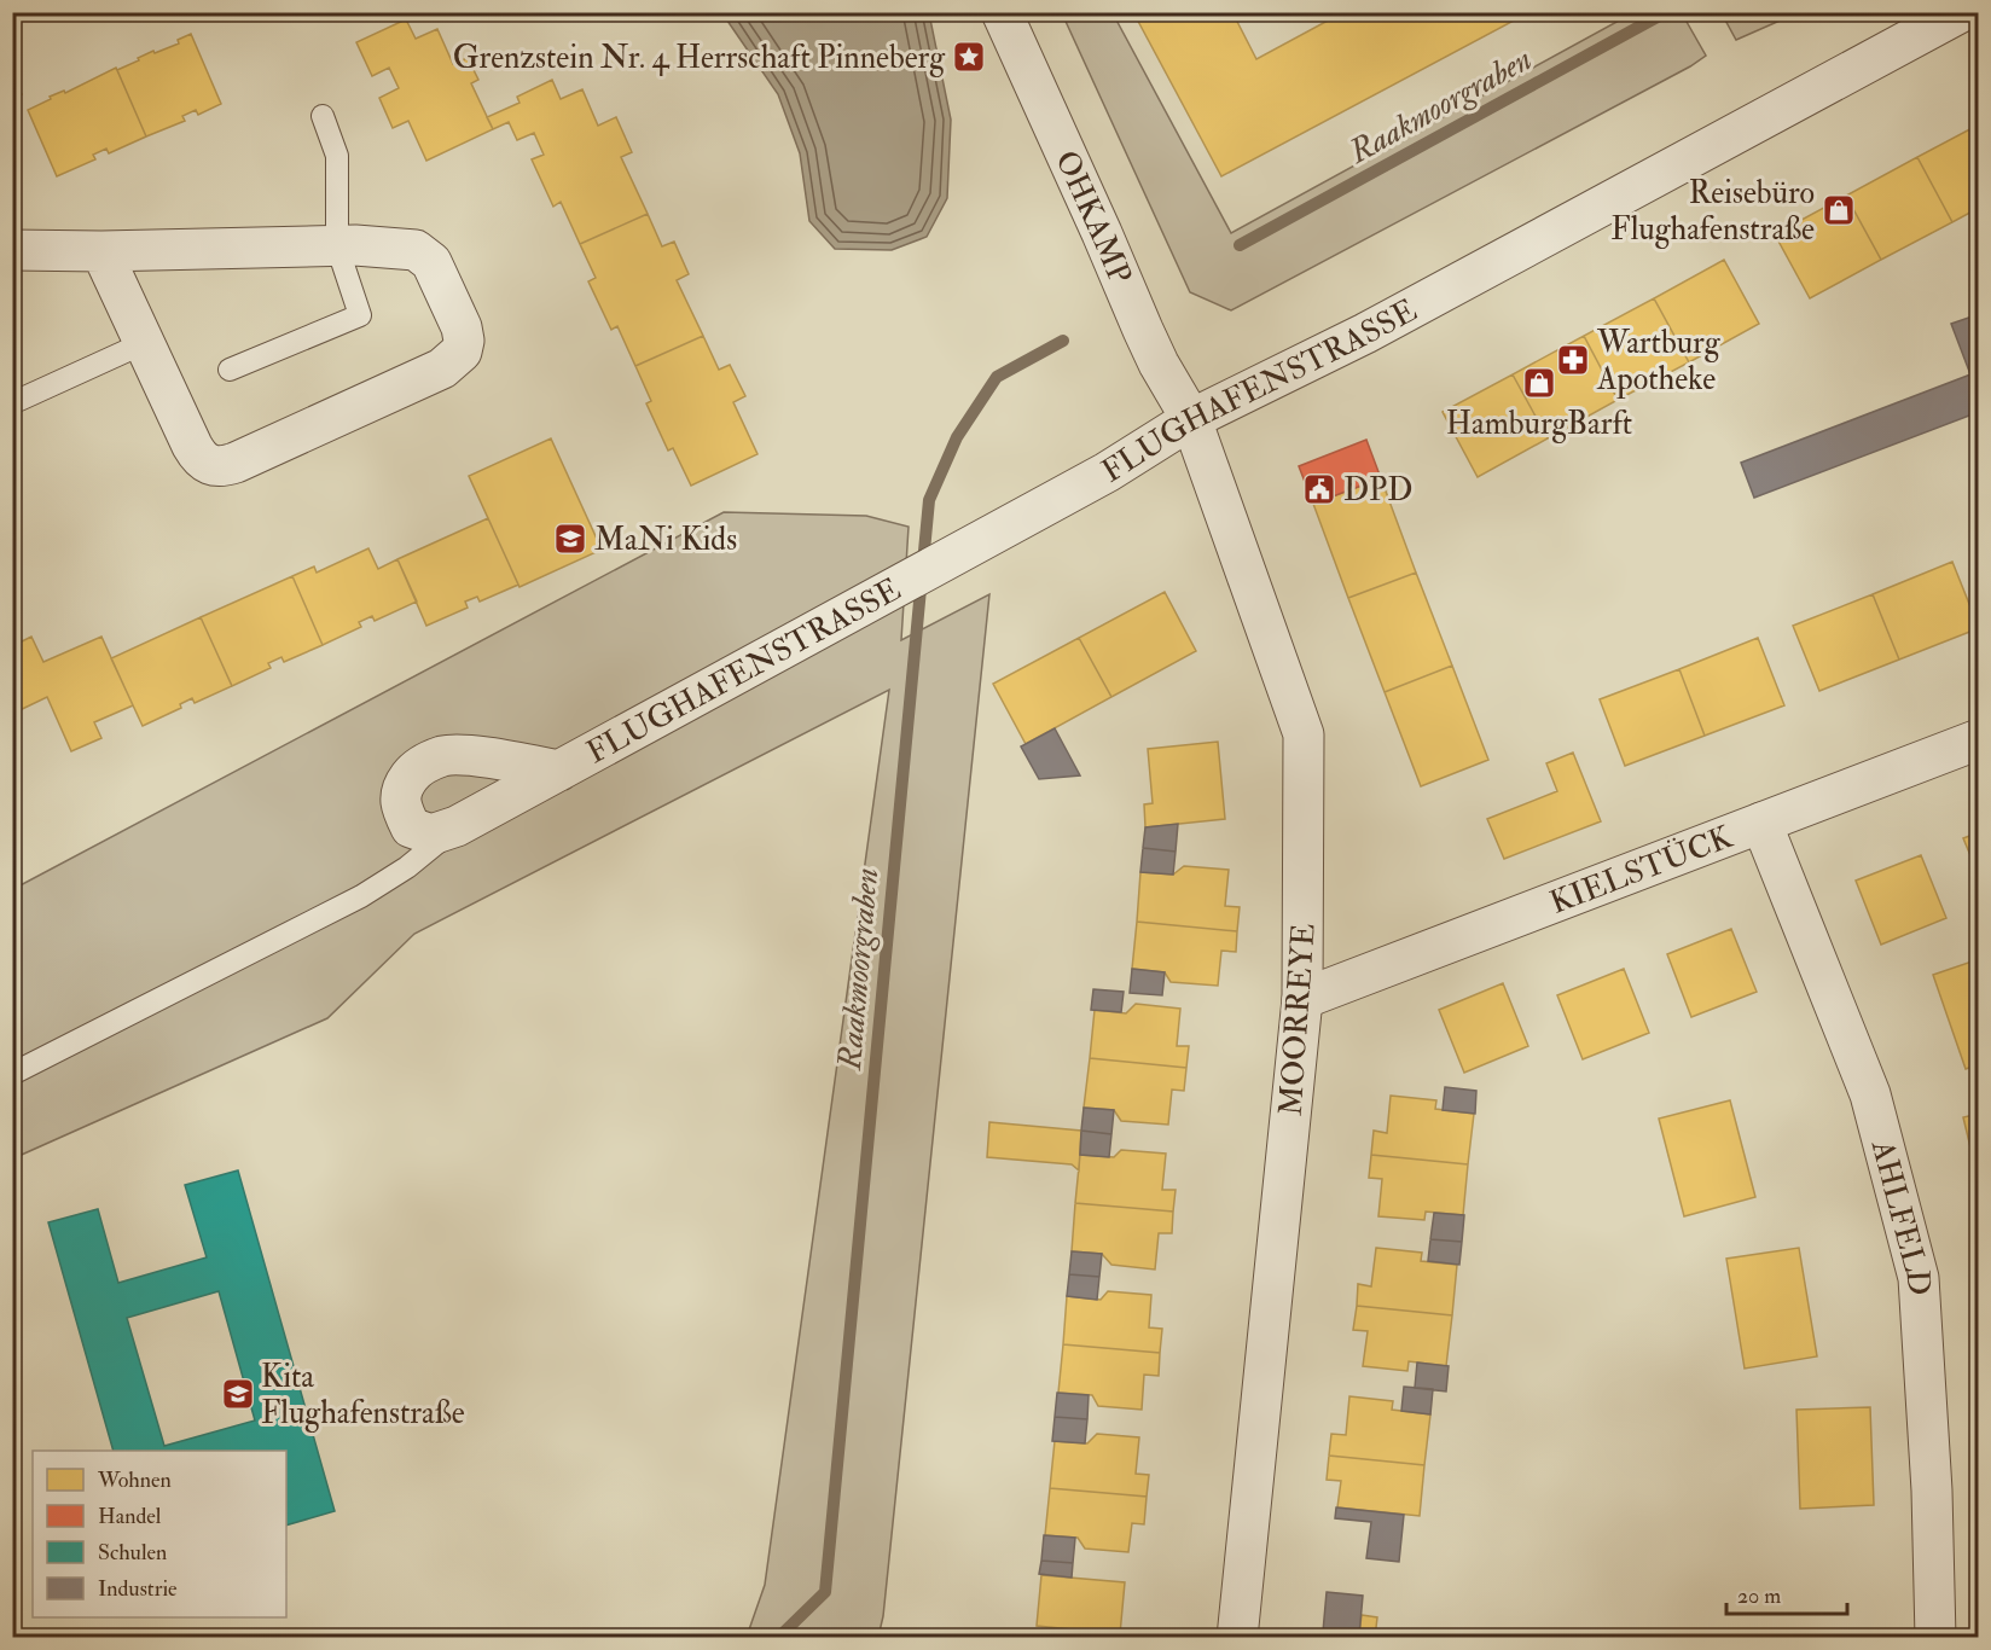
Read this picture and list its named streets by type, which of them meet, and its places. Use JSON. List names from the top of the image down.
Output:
{
  "streets": {
    "street": [
      "OHKAMP",
      "FLUGHAFENSTRASSE",
      "KIELSTÜCK",
      "MOORREYE",
      "AHLFELD"
    ]
  },
  "crossings": [
    ["OHKAMP", "FLUGHAFENSTRASSE"],
    ["OHKAMP", "MOORREYE"],
    ["FLUGHAFENSTRASSE", "MOORREYE"],
    ["KIELSTÜCK", "MOORREYE"],
    ["KIELSTÜCK", "AHLFELD"]
  ],
  "water": ["Raakmoorgraben"],
  "places": {
    "place": ["Grenzstein Nr. 4 Herrschaft Pinneberg"],
    "shop": ["Reisebüro Flughafenstraße", "HamburgBarft"],
    "pharmacy": ["Wartburg Apotheke"],
    "public building": ["DPD"],
    "school or university": ["MaNi Kids", "Kita Flughafenstraße"]
  },
  "legend": [
    "Wohnen",
    "Handel",
    "Schulen",
    "Industrie"
  ],
  "scale_bar": "20 m"
}
